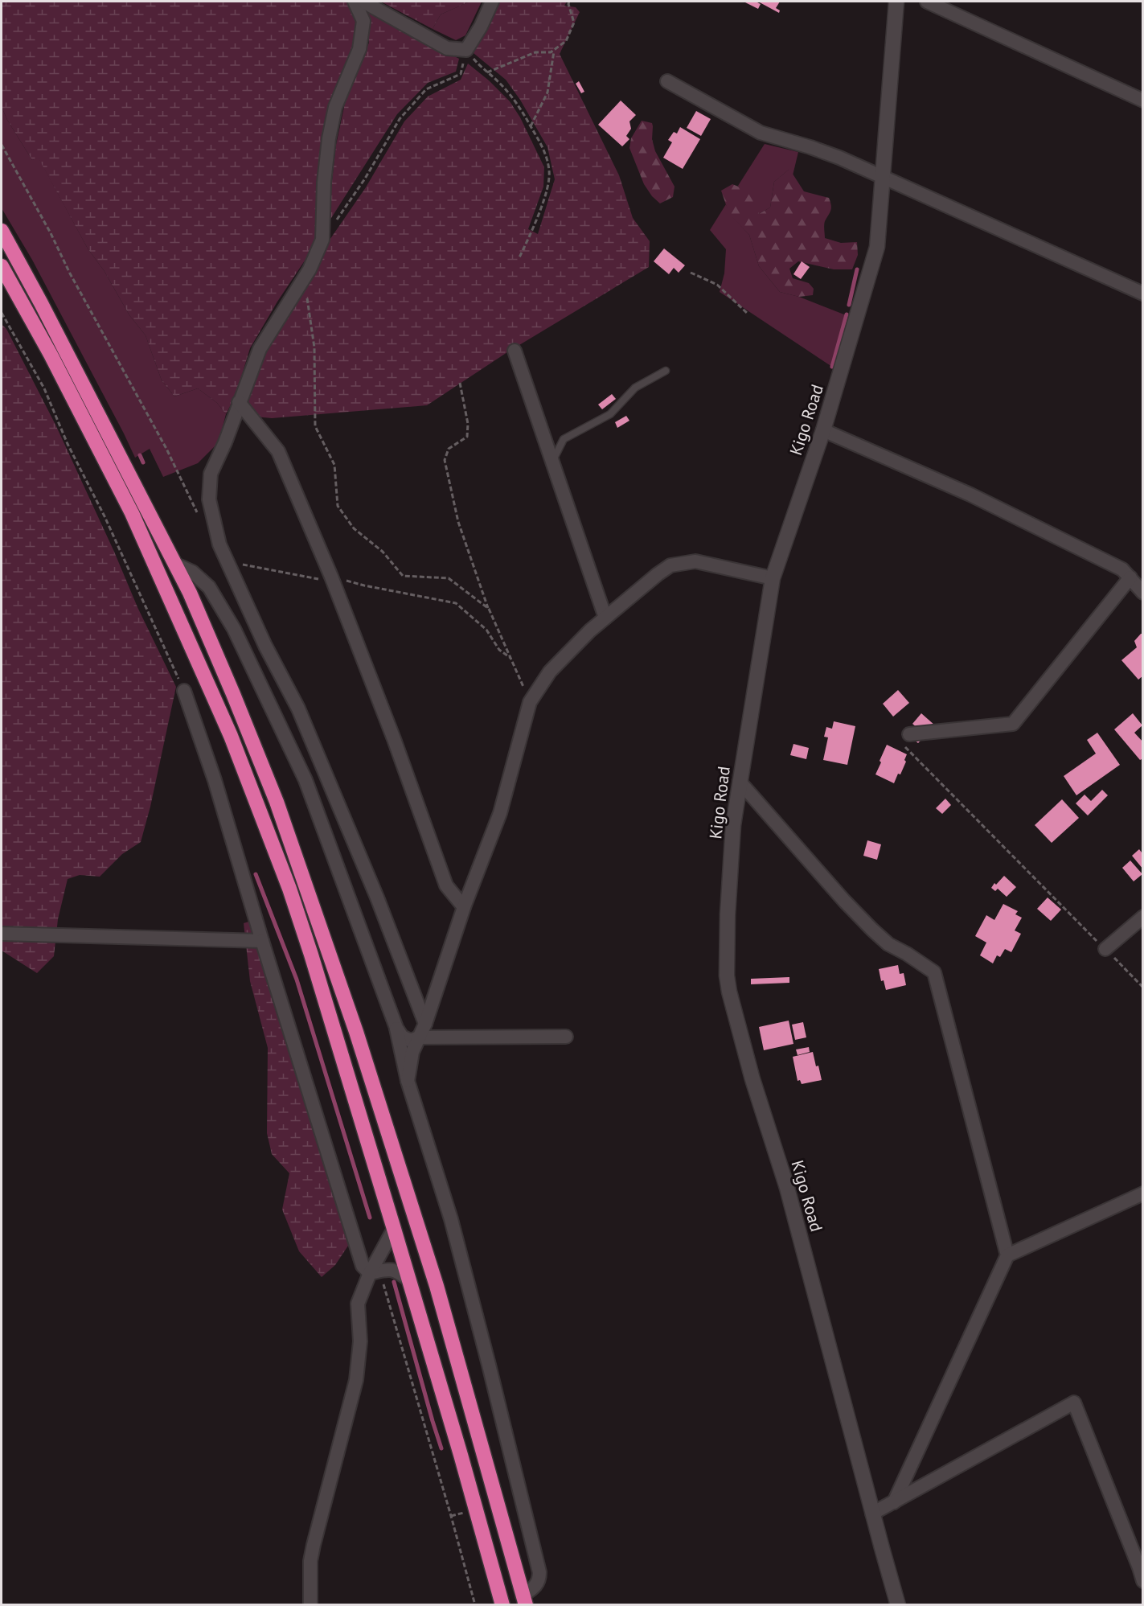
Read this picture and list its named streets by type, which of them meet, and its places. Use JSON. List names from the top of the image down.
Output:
{
  "streets": {
    "street": ["Kigo Road"]
  }
}
